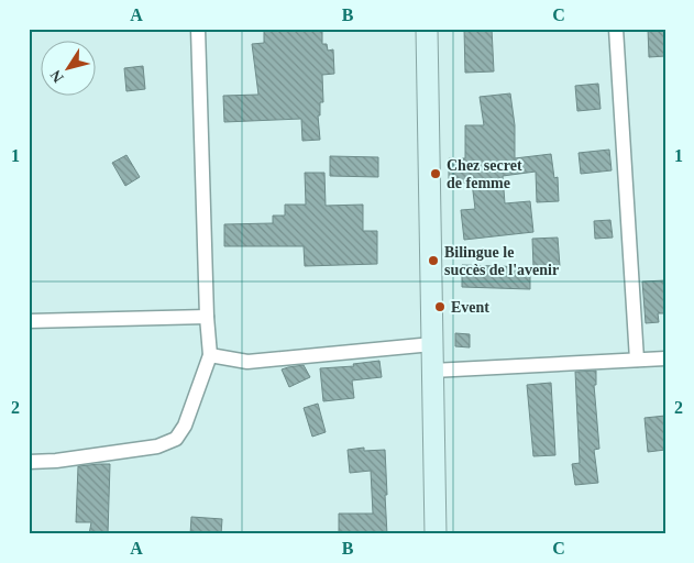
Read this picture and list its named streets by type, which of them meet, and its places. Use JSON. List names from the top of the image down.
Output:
{
  "places": ["Chez secret de femme", "Bilingue le succès de l'avenir", "Event"],
  "north": "bottom left",
  "grid": {
    "columns": ["A", "B", "C"],
    "rows": ["1", "2"]
  }
}
